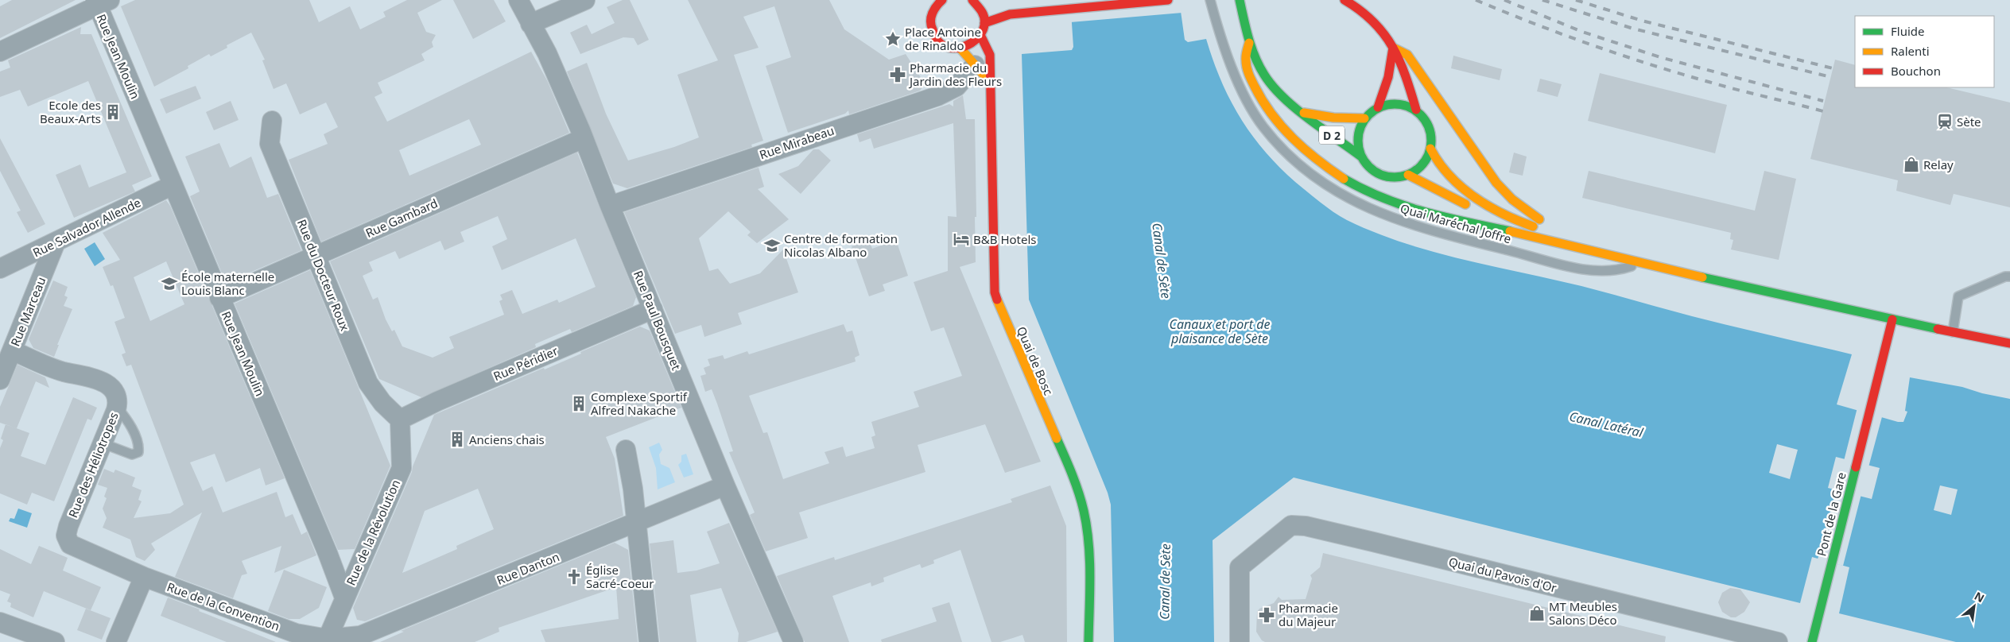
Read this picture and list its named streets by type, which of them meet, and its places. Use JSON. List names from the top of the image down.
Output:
{
  "streets": {
    "main road": [
      "D 2",
      "Quai Maréchal Joffre",
      "Quai de Bosc",
      "Pont de la Gare"
    ],
    "street": [
      "Rue Jean Moulin",
      "Rue Mirabeau",
      "Rue Gambard",
      "Rue Salvador Allende",
      "Rue du Docteur Roux",
      "Rue Marceau",
      "Rue Paul Bousquet",
      "Rue Péridier",
      "Rue des Héliotropes",
      "Rue de la Révolution",
      "Rue Danton",
      "Quai du Pavois d'Or",
      "Rue de la Convention"
    ]
  },
  "crossings": [
    ["Rue Jean Moulin", "Rue Gambard"],
    ["Rue Jean Moulin", "Rue Salvador Allende"],
    ["Rue Jean Moulin", "Rue de la Révolution"],
    ["Rue Mirabeau", "Rue Paul Bousquet"],
    ["Rue Gambard", "Rue du Docteur Roux"],
    ["Rue Gambard", "Rue Paul Bousquet"],
    ["Quai Maréchal Joffre", "Pont de la Gare"],
    ["Rue Salvador Allende", "Rue Marceau"],
    ["Rue du Docteur Roux", "Rue Péridier"],
    ["Rue du Docteur Roux", "Rue de la Révolution"],
    ["Rue Marceau", "Rue des Héliotropes"],
    ["Rue Paul Bousquet", "Rue Péridier"],
    ["Rue Paul Bousquet", "Rue Danton"],
    ["Rue Péridier", "Rue de la Révolution"],
    ["Rue des Héliotropes", "Rue de la Convention"],
    ["Rue de la Révolution", "Rue Danton"],
    ["Rue de la Révolution", "Rue de la Convention"],
    ["Rue Danton", "Rue de la Convention"]
  ],
  "water": ["Canal de Sète", "Canaux et port de plaisance de Sète", "Canal Latéral"],
  "places": {
    "place": ["Place Antoine de Rinaldo"],
    "pharmacy": ["Pharmacie du Jardin des Fleurs", "Pharmacie du Majeur"],
    "building": ["Ecole des Beaux-Arts", "Complexe Sportif Alfred Nakache", "Anciens chais"],
    "station": ["Sète"],
    "shop": ["Relay", "MT Meubles Salons Déco"],
    "hotel": ["B&B Hotels"],
    "school or university": ["Centre de formation Nicolas Albano", "École maternelle Louis Blanc"],
    "church": ["Église Sacré-Coeur"]
  },
  "legend": ["Fluide", "Ralenti", "Bouchon"],
  "north": "top right"
}
